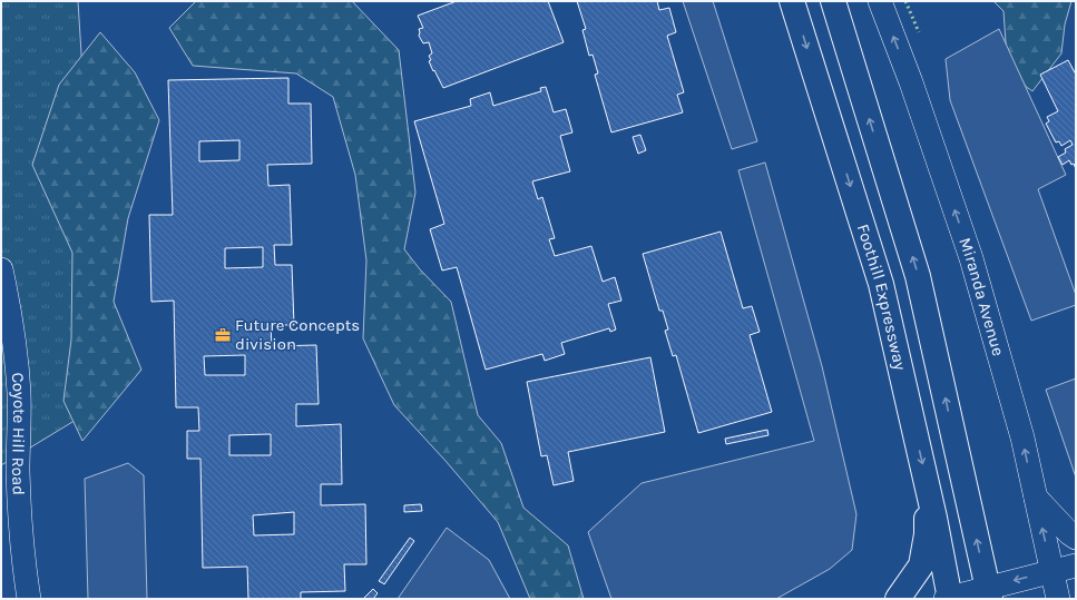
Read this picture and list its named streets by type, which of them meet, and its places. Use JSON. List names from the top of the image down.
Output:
{
  "streets": {
    "highway": ["Foothill Expressway"],
    "street": ["Miranda Avenue", "Coyote Hill Road"]
  },
  "one_way": ["Miranda Avenue"],
  "places": {
    "office": ["Future Concepts division"]
  }
}
